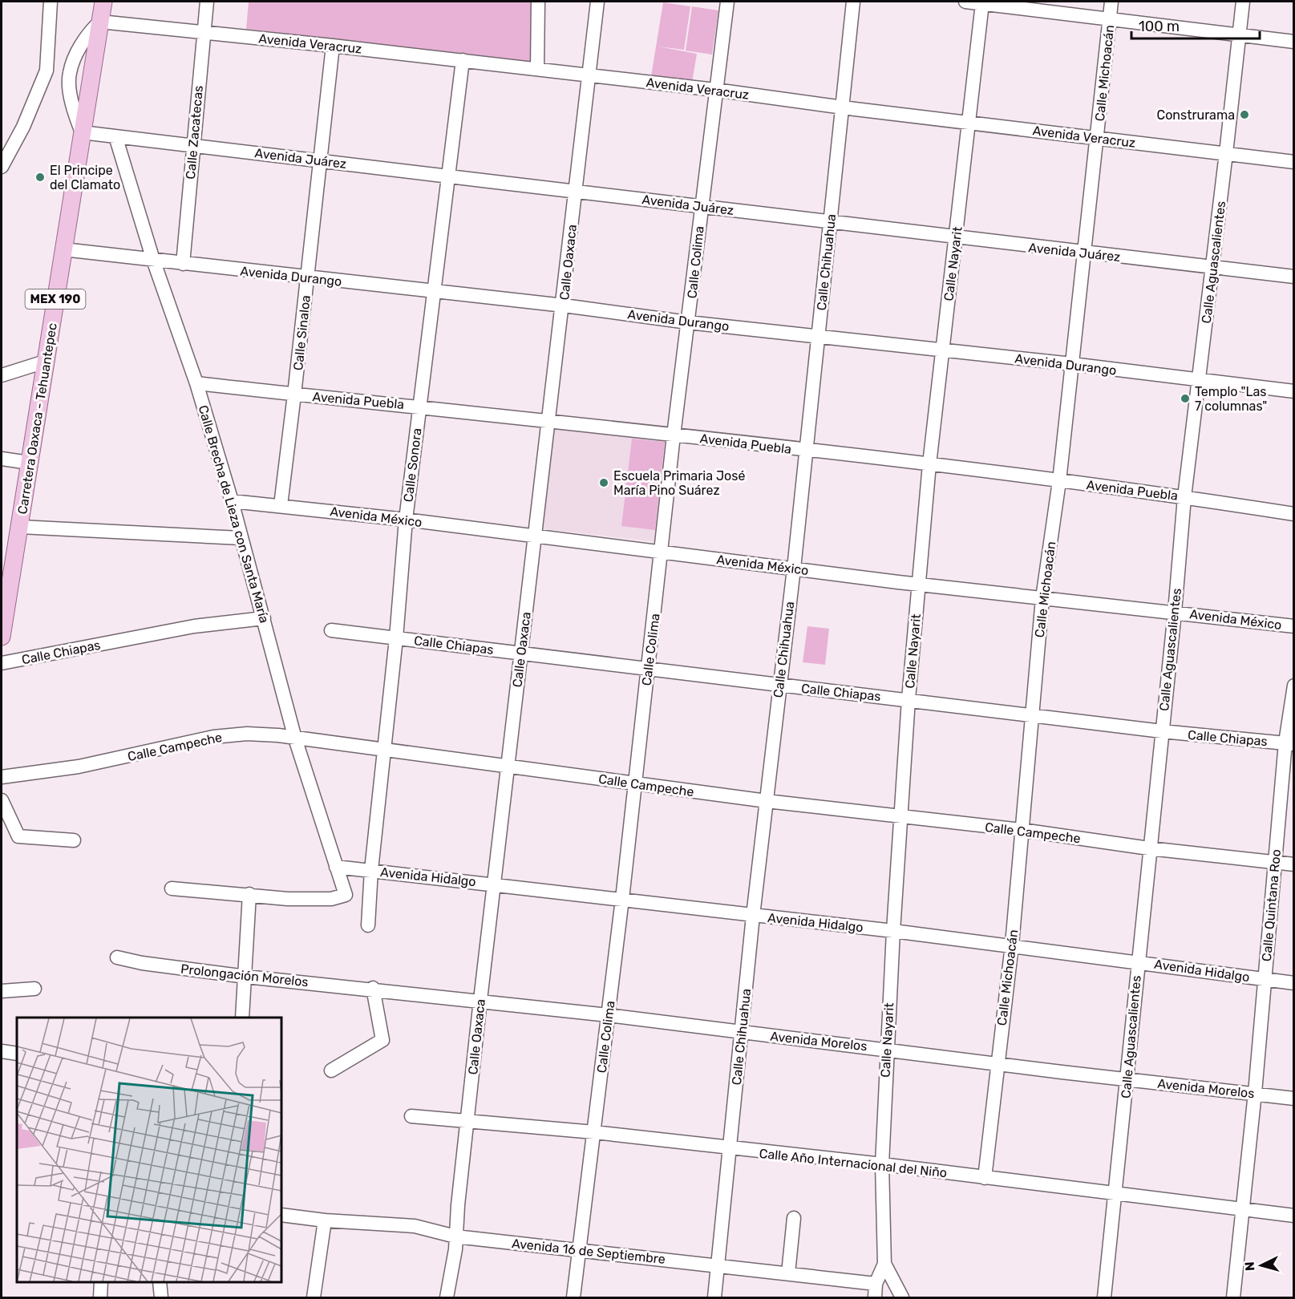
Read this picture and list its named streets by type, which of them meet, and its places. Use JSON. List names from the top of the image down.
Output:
{
  "streets": {
    "main road": ["MEX 190", "Carretera Oaxaca - Tehuantepec"],
    "street": [
      "Avenida Veracruz",
      "Calle Michoacán",
      "Calle Zacatecas",
      "Avenida Juárez",
      "Calle Oaxaca",
      "Calle Colima",
      "Calle Chihuahua",
      "Calle Aguascalientes",
      "Calle Nayarit",
      "Avenida Durango",
      "Calle Sinaloa",
      "Avenida Puebla",
      "Calle Sonora",
      "Calle Brecha de Lieza con Santa María",
      "Avenida México",
      "Calle Chiapas",
      "Calle Campeche",
      "Avenida Hidalgo",
      "Calle Quintana Roo",
      "Prolongación Morelos",
      "Avenida Morelos",
      "Calle Año Internacional del Niño",
      "Avenida 16 de Septiembre"
    ]
  },
  "crossings": [
    ["Avenida Veracruz", "Calle Michoacán"],
    ["Avenida Veracruz", "Calle Zacatecas"],
    ["Avenida Veracruz", "Calle Oaxaca"],
    ["Avenida Veracruz", "Calle Colima"],
    ["Avenida Veracruz", "Calle Chihuahua"],
    ["Avenida Veracruz", "Calle Aguascalientes"],
    ["Avenida Veracruz", "Calle Nayarit"],
    ["Avenida Veracruz", "Calle Sinaloa"],
    ["Avenida Veracruz", "Carretera Oaxaca - Tehuantepec"],
    ["Avenida Veracruz", "Calle Sonora"],
    ["Calle Michoacán", "Avenida Juárez"],
    ["Calle Michoacán", "Avenida Durango"],
    ["Calle Michoacán", "Avenida Puebla"],
    ["Calle Michoacán", "Avenida México"],
    ["Calle Michoacán", "Calle Chiapas"],
    ["Calle Michoacán", "Calle Campeche"],
    ["Calle Michoacán", "Avenida Hidalgo"],
    ["Calle Michoacán", "Avenida Morelos"],
    ["Calle Michoacán", "Calle Año Internacional del Niño"],
    ["Calle Zacatecas", "Avenida Juárez"],
    ["Calle Zacatecas", "Avenida Durango"],
    ["Avenida Juárez", "Calle Oaxaca"],
    ["Avenida Juárez", "Calle Colima"],
    ["Avenida Juárez", "Calle Chihuahua"],
    ["Avenida Juárez", "Calle Aguascalientes"],
    ["Avenida Juárez", "Calle Nayarit"],
    ["Avenida Juárez", "Calle Sinaloa"],
    ["Avenida Juárez", "Carretera Oaxaca - Tehuantepec"],
    ["Avenida Juárez", "Calle Sonora"],
    ["Avenida Juárez", "Calle Brecha de Lieza con Santa María"],
    ["Calle Oaxaca", "Avenida Durango"],
    ["Calle Oaxaca", "Avenida Puebla"],
    ["Calle Oaxaca", "Avenida México"],
    ["Calle Oaxaca", "Calle Chiapas"],
    ["Calle Oaxaca", "Calle Campeche"],
    ["Calle Oaxaca", "Avenida Hidalgo"],
    ["Calle Oaxaca", "Avenida Morelos"],
    ["Calle Oaxaca", "Calle Año Internacional del Niño"],
    ["Calle Oaxaca", "Avenida 16 de Septiembre"],
    ["Calle Colima", "Avenida Durango"],
    ["Calle Colima", "Avenida Puebla"],
    ["Calle Colima", "Avenida México"],
    ["Calle Colima", "Calle Chiapas"],
    ["Calle Colima", "Calle Campeche"],
    ["Calle Colima", "Avenida Hidalgo"],
    ["Calle Colima", "Avenida Morelos"],
    ["Calle Colima", "Calle Año Internacional del Niño"],
    ["Calle Colima", "Avenida 16 de Septiembre"],
    ["Calle Chihuahua", "Avenida Durango"],
    ["Calle Chihuahua", "Avenida Puebla"],
    ["Calle Chihuahua", "Avenida México"],
    ["Calle Chihuahua", "Calle Chiapas"],
    ["Calle Chihuahua", "Calle Campeche"],
    ["Calle Chihuahua", "Avenida Hidalgo"],
    ["Calle Chihuahua", "Avenida Morelos"],
    ["Calle Chihuahua", "Calle Año Internacional del Niño"],
    ["Calle Chihuahua", "Avenida 16 de Septiembre"],
    ["Calle Aguascalientes", "Avenida Durango"],
    ["Calle Aguascalientes", "Avenida Puebla"],
    ["Calle Aguascalientes", "Avenida México"],
    ["Calle Aguascalientes", "Calle Chiapas"],
    ["Calle Aguascalientes", "Calle Campeche"],
    ["Calle Aguascalientes", "Avenida Hidalgo"],
    ["Calle Aguascalientes", "Avenida Morelos"],
    ["Calle Aguascalientes", "Calle Año Internacional del Niño"],
    ["Calle Nayarit", "Avenida Durango"],
    ["Calle Nayarit", "Avenida Puebla"],
    ["Calle Nayarit", "Avenida México"],
    ["Calle Nayarit", "Calle Chiapas"],
    ["Calle Nayarit", "Calle Campeche"],
    ["Calle Nayarit", "Avenida Hidalgo"],
    ["Calle Nayarit", "Avenida Morelos"],
    ["Calle Nayarit", "Calle Año Internacional del Niño"],
    ["Avenida Durango", "Calle Sinaloa"],
    ["Avenida Durango", "Carretera Oaxaca - Tehuantepec"],
    ["Avenida Durango", "Calle Sonora"],
    ["Avenida Durango", "Calle Brecha de Lieza con Santa María"],
    ["Calle Sinaloa", "Avenida Puebla"],
    ["Calle Sinaloa", "Avenida México"],
    ["Avenida Puebla", "Calle Sonora"],
    ["Avenida Puebla", "Calle Brecha de Lieza con Santa María"],
    ["Calle Sonora", "Avenida México"],
    ["Calle Sonora", "Calle Chiapas"],
    ["Calle Sonora", "Calle Campeche"],
    ["Calle Sonora", "Avenida Hidalgo"],
    ["Calle Brecha de Lieza con Santa María", "Avenida México"],
    ["Calle Brecha de Lieza con Santa María", "Calle Chiapas"],
    ["Calle Brecha de Lieza con Santa María", "Calle Campeche"],
    ["Calle Brecha de Lieza con Santa María", "Avenida Hidalgo"],
    ["Calle Chiapas", "Calle Quintana Roo"],
    ["Calle Campeche", "Calle Quintana Roo"],
    ["Avenida Hidalgo", "Calle Quintana Roo"],
    ["Calle Quintana Roo", "Avenida Morelos"],
    ["Calle Quintana Roo", "Calle Año Internacional del Niño"],
    ["Prolongación Morelos", "Avenida Morelos"]
  ],
  "places": [
    "Construrama",
    "El Principe del Clamato",
    "Templo \"Las 7 columnas\"",
    "Escuela Primaria José María Pino Suárez"
  ],
  "scale_bar": "100 m",
  "north": "left"
}
